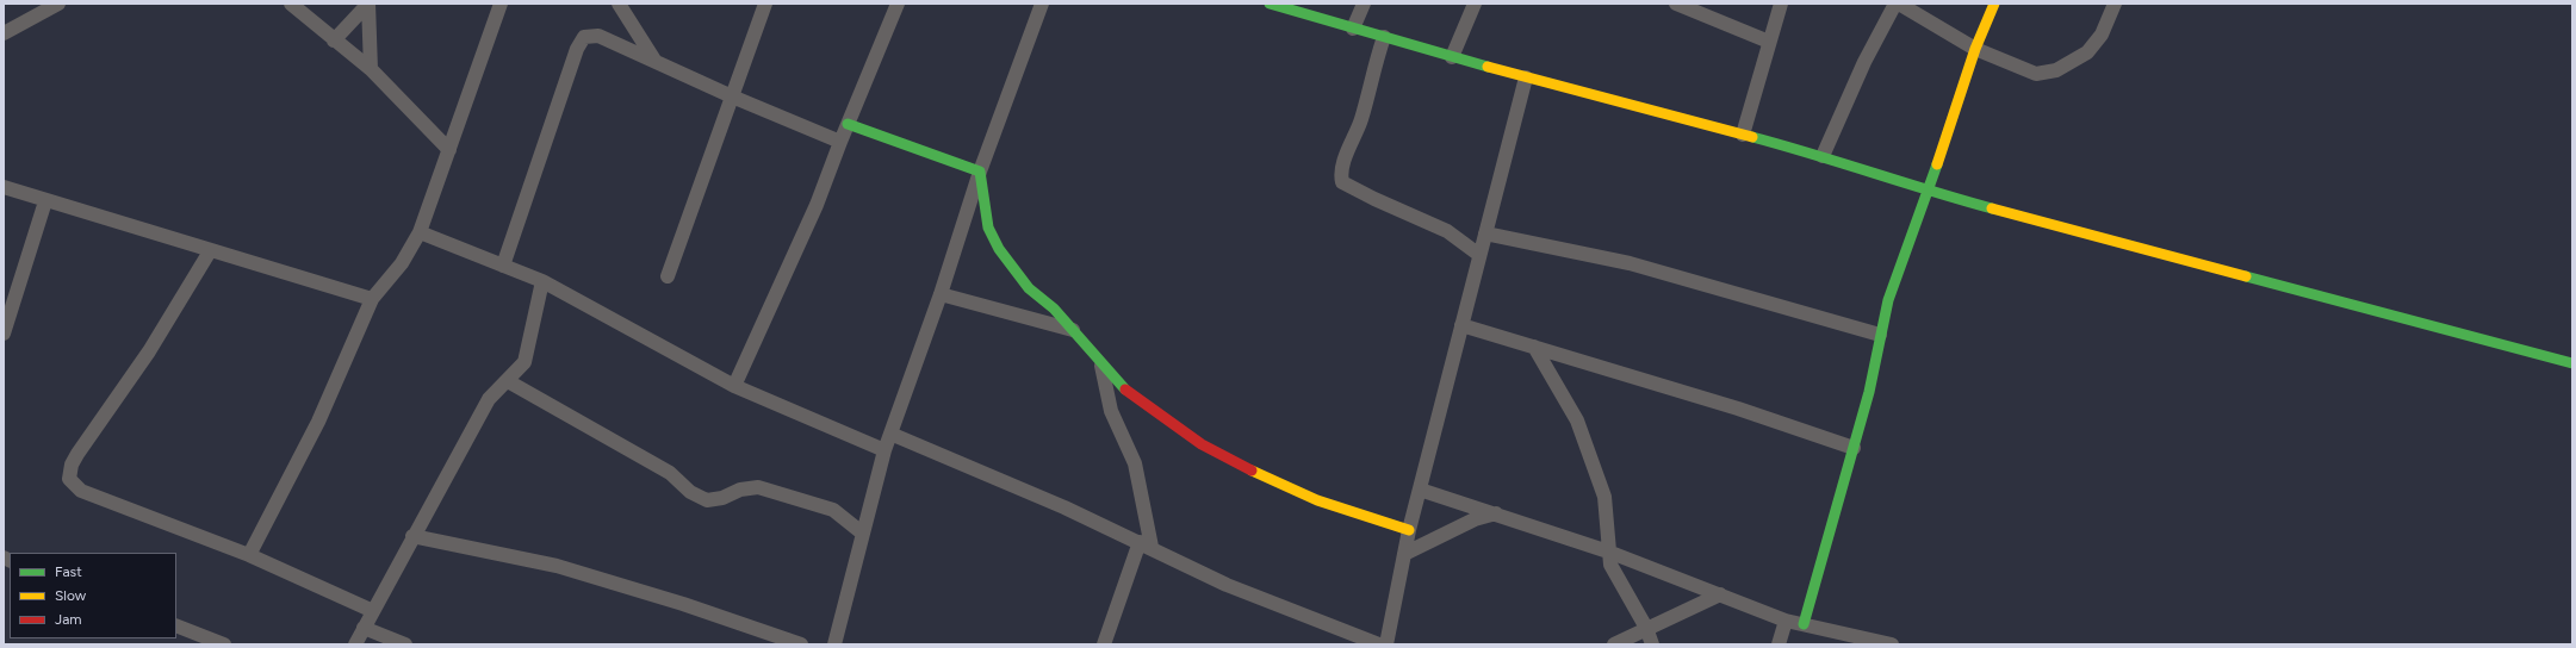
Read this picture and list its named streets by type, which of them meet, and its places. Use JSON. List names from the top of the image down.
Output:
{
  "legend": ["Fast", "Slow", "Jam"]
}
